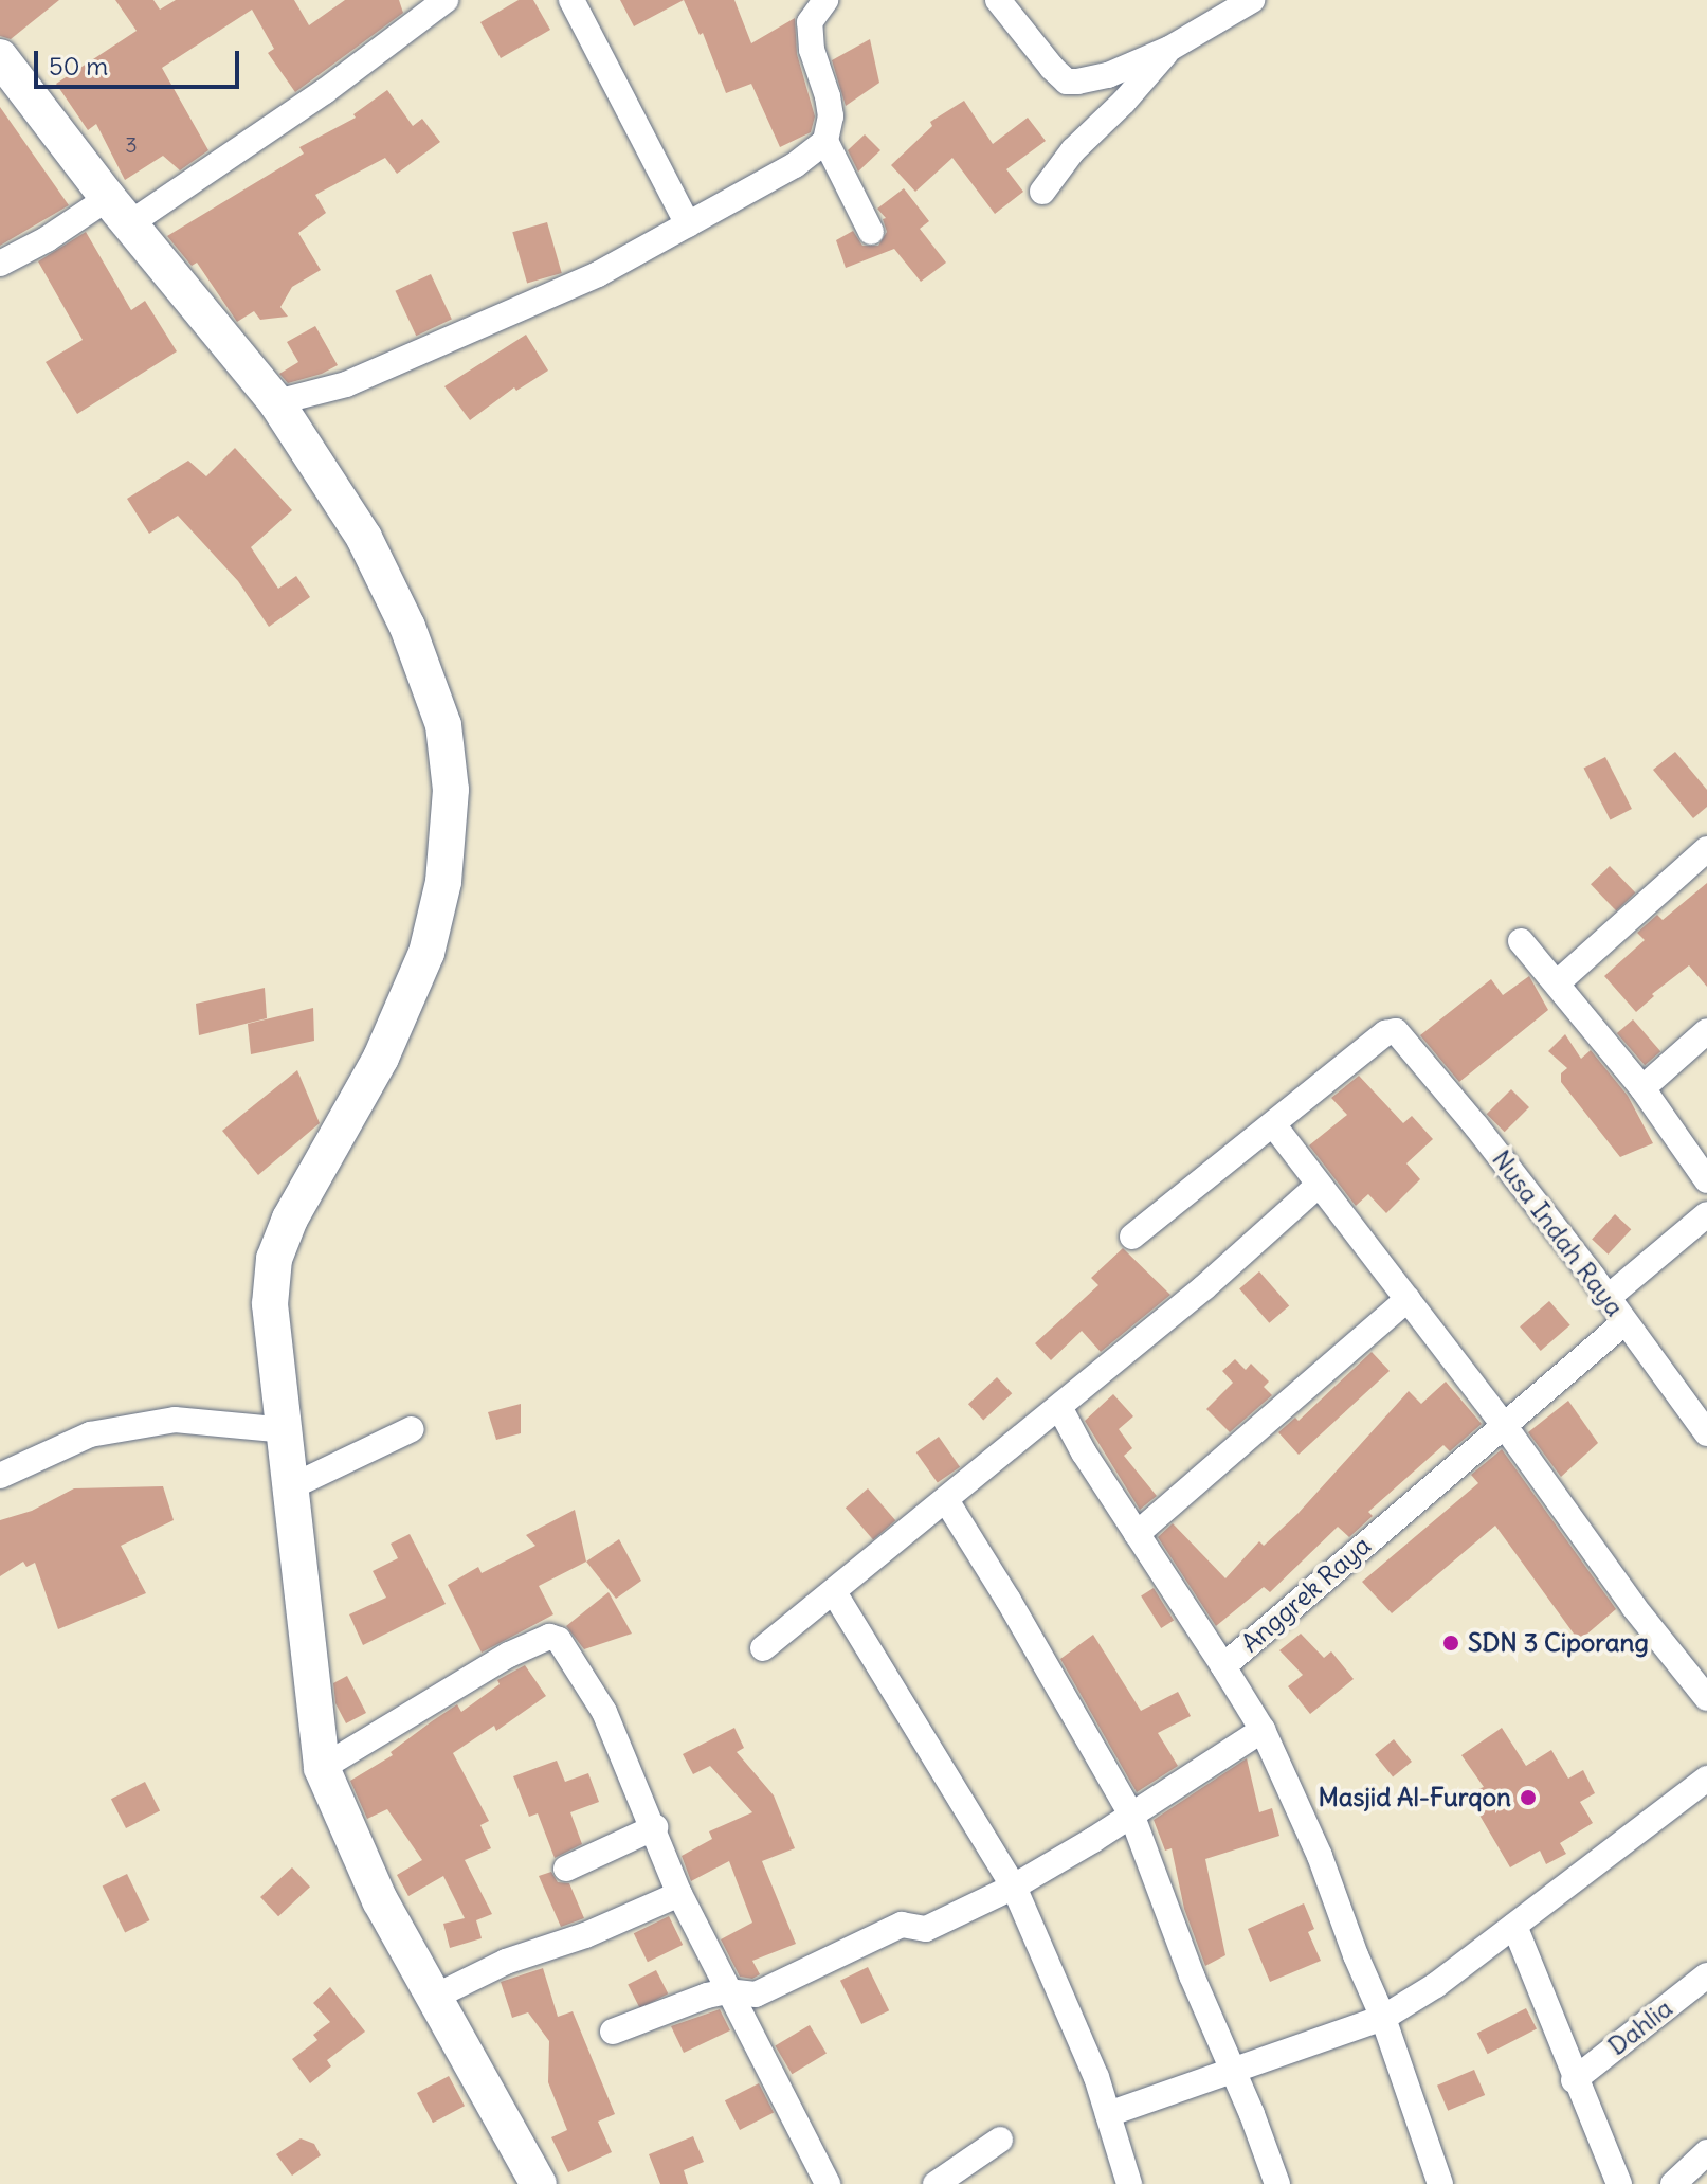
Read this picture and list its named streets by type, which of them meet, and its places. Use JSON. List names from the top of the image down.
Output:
{
  "streets": {
    "street": ["Nusa Indah Raya", "Anggrek Raya", "Dahlia"]
  },
  "crossings": [
    ["Nusa Indah Raya", "Anggrek Raya"]
  ],
  "places": ["SDN 3 Ciporang", "Masjid Al-Furqon"],
  "house_numbers": ["3"],
  "scale_bar": "50 m"
}
